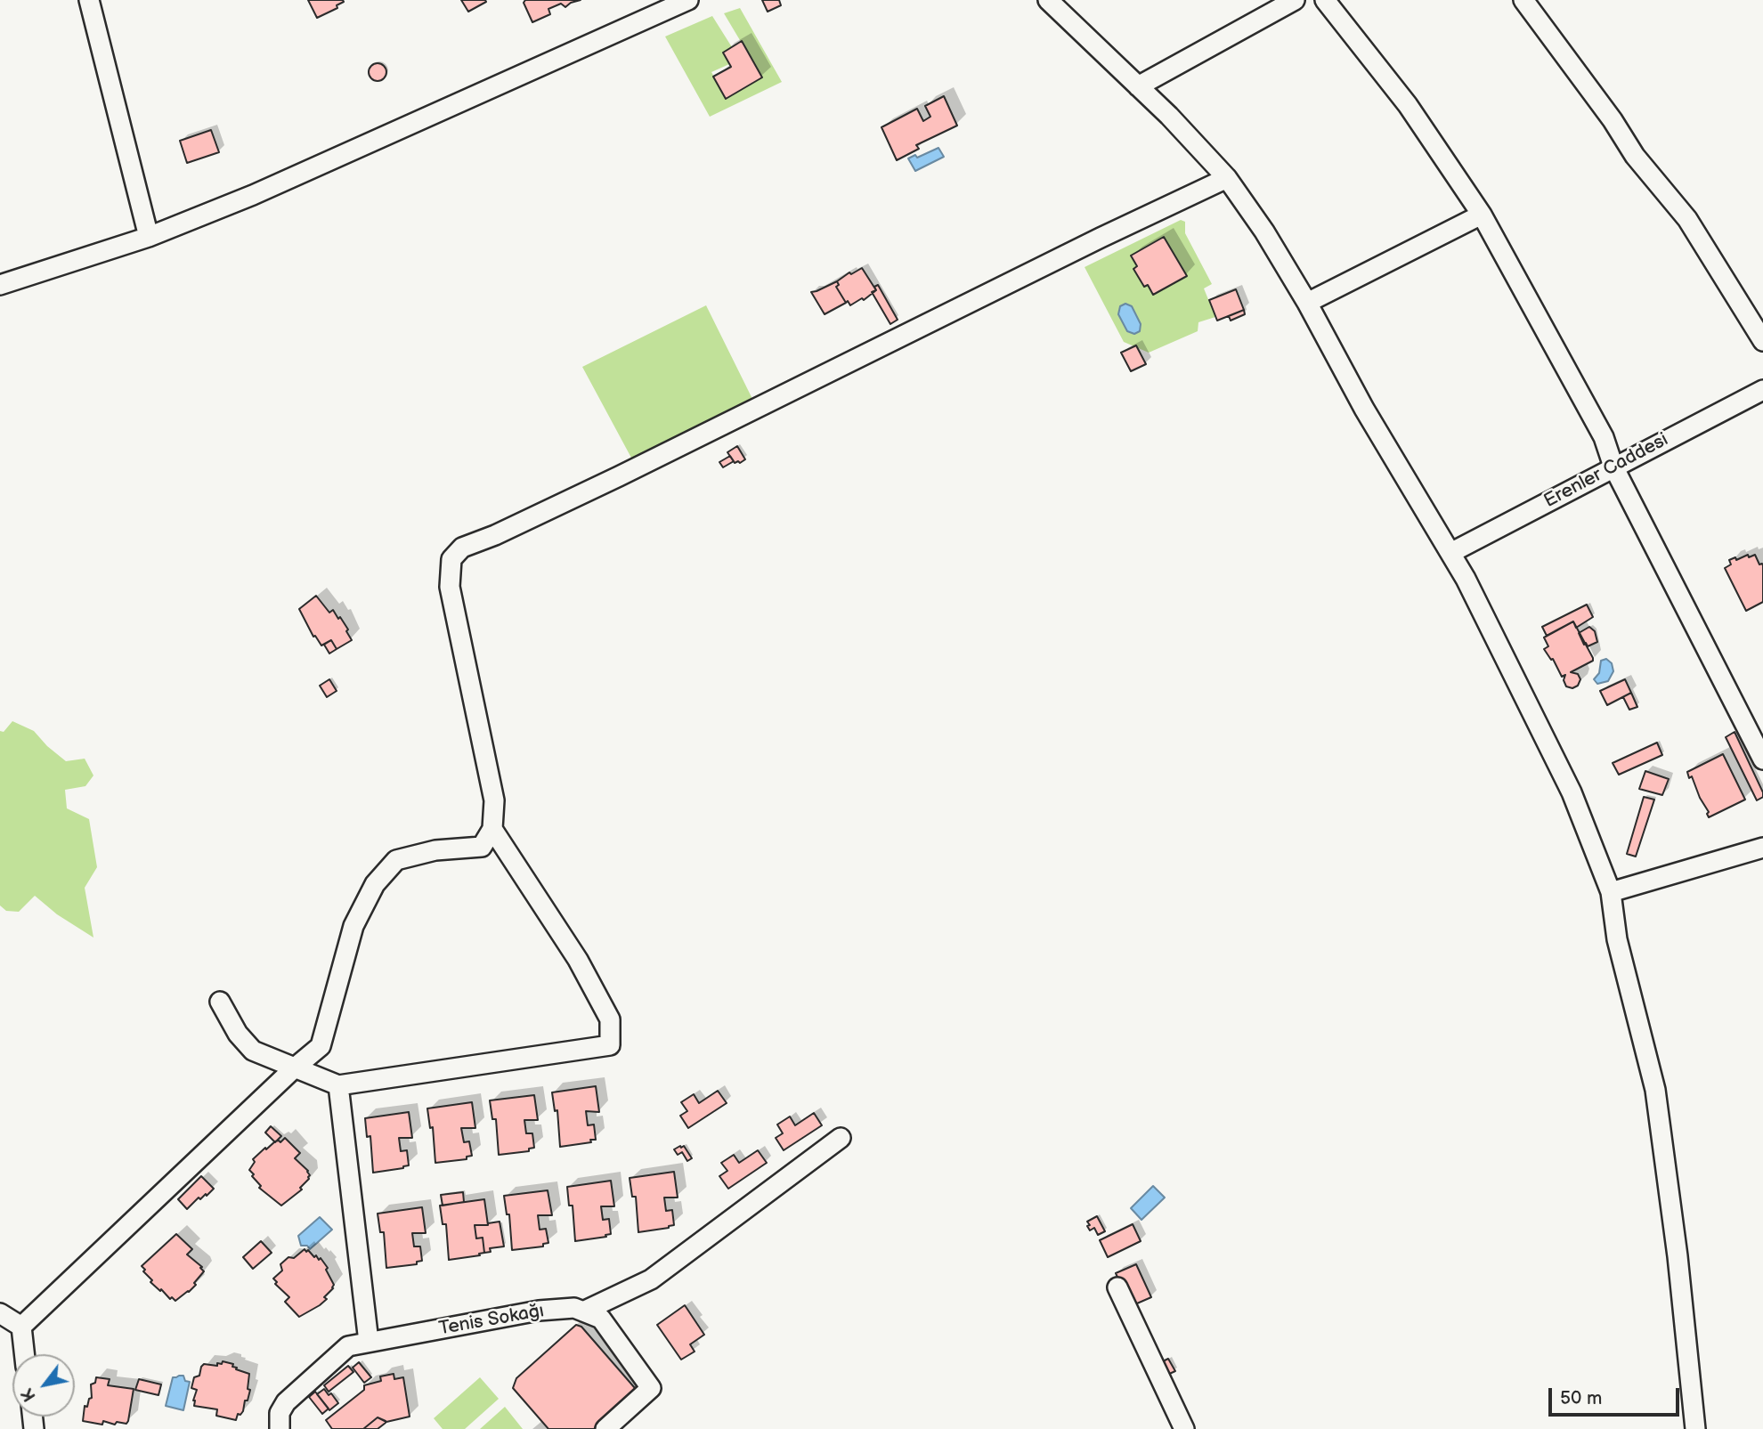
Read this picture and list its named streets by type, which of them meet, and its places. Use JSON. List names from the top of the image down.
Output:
{
  "streets": {
    "street": ["Erenler Caddesi", "Tenis Sokağı"]
  },
  "scale_bar": "50 m",
  "north": "bottom left"
}
